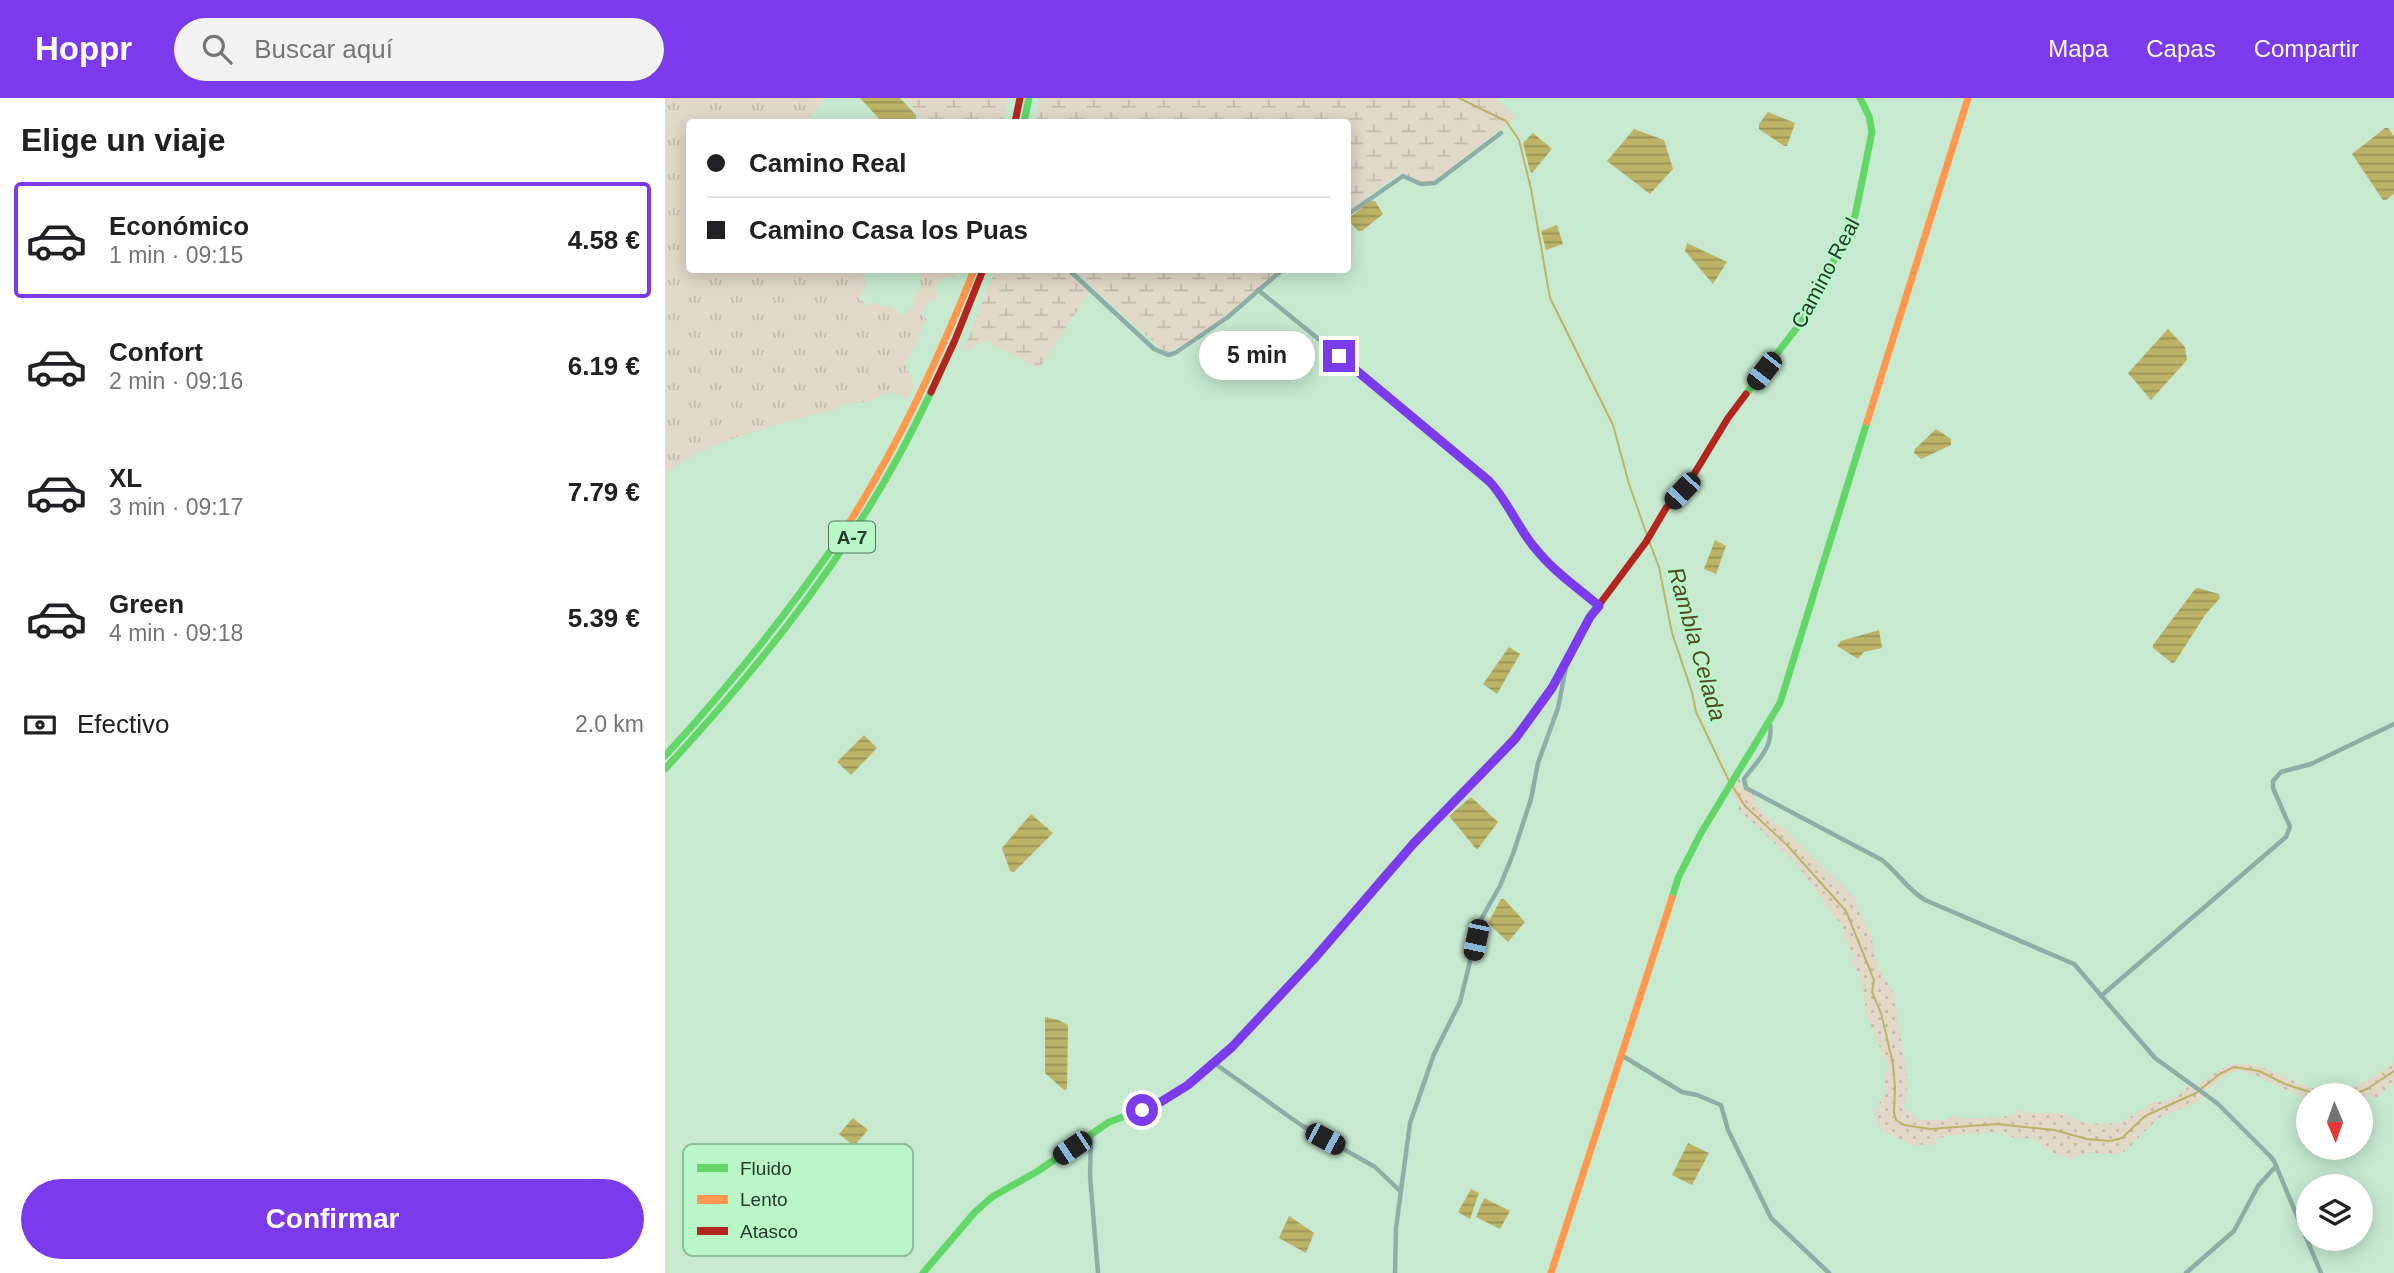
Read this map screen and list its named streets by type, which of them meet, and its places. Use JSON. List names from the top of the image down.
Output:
{
  "streets": {
    "main road": ["Camino Real", "A-7"]
  },
  "water": ["Rambla Celada"],
  "legend": ["Fluido", "Lento", "Atasco"],
  "north": "bottom",
  "page": {
    "header": "Hoppr",
    "search": "Buscar aquí",
    "nav": ["Mapa", "Capas", "Compartir"],
    "heading": "Elige un viaje",
    "banner": ["Camino Real", "Camino Casa los Puas"],
    "list": [
      {
        "name": "Económico",
        "note": "1 min · 09:15",
        "value": "4.58 €"
      },
      {
        "name": "Confort",
        "note": "2 min · 09:16",
        "value": "6.19 €"
      },
      {
        "name": "XL",
        "note": "3 min · 09:17",
        "value": "7.79 €"
      },
      {
        "name": "Green",
        "note": "4 min · 09:18",
        "value": "5.39 €"
      }
    ],
    "bubble": "5 min",
    "pay": ["Efectivo", "2.0 km"],
    "buttons": "Confirmar"
  }
}
